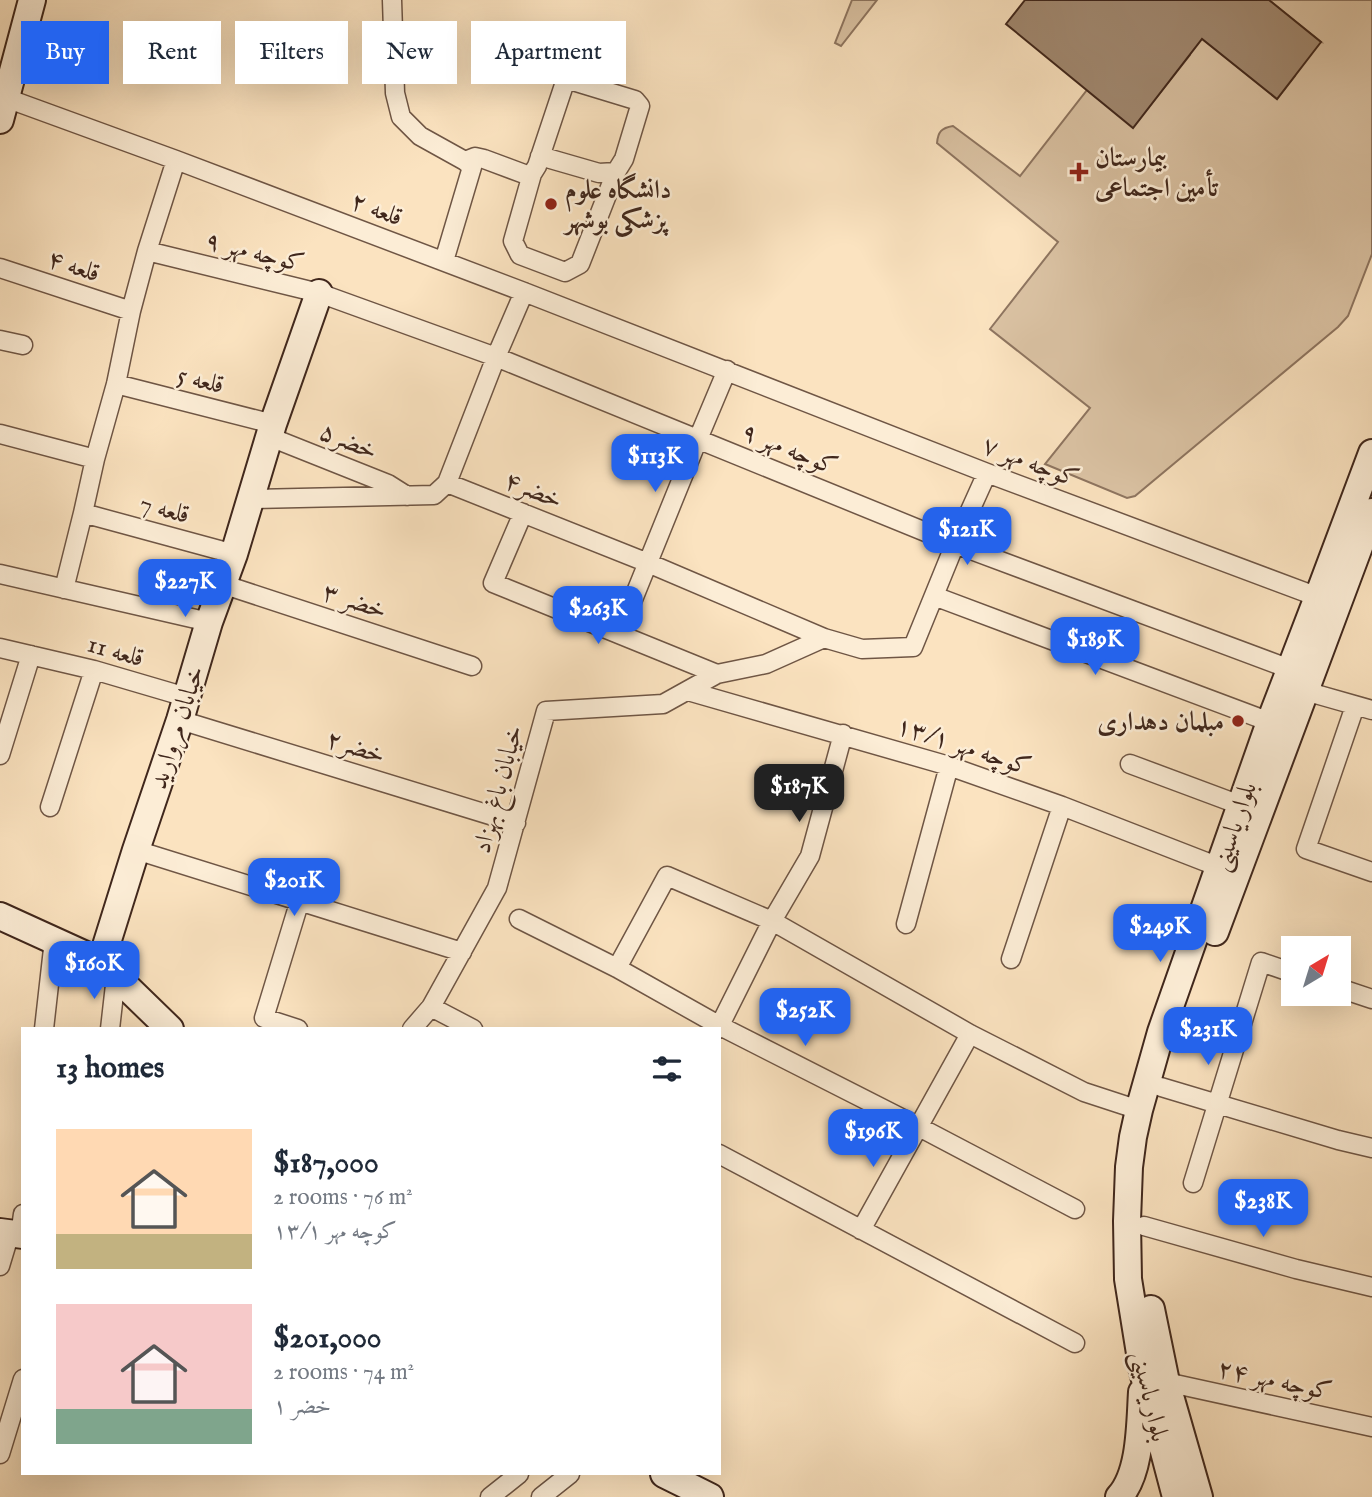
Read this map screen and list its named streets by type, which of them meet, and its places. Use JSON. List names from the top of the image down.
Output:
{
  "streets": {
    "main road": ["خیابان مروارید", "بلوار یاسینی"],
    "street": [
      "قلعه ۲",
      "کوچه مهر ۹",
      "قلعه ۴",
      "قلعه 5",
      "خضر۵",
      "کوچه مهر ۷",
      "خضر۴",
      "قلعه 7",
      "خضر ۳",
      "قلعه 11",
      "کوچه مهر ۱۳/۱",
      "خضر۲",
      "خیابان باغ بهزاد",
      "کوچه مهر ۲۴"
    ]
  },
  "crossings": [
    ["قلعه ۲", "کوچه مهر ۷"],
    ["کوچه مهر ۹", "خیابان مروارید"],
    ["کوچه مهر ۹", "بلوار یاسینی"],
    ["قلعه 5", "خضر۵"],
    ["قلعه 5", "خیابان مروارید"],
    ["خضر۵", "خیابان مروارید"],
    ["کوچه مهر ۷", "بلوار یاسینی"],
    ["خضر۴", "خیابان باغ بهزاد"],
    ["قلعه 7", "خیابان مروارید"],
    ["خضر ۳", "خیابان مروارید"],
    ["قلعه 11", "خیابان مروارید"],
    ["قلعه 11", "خضر۲"],
    ["خیابان مروارید", "خضر۲"],
    ["کوچه مهر ۱۳/۱", "خیابان باغ بهزاد"],
    ["کوچه مهر ۱۳/۱", "بلوار یاسینی"],
    ["خضر۲", "خیابان باغ بهزاد"],
    ["بلوار یاسینی", "کوچه مهر ۲۴"]
  ],
  "places": {
    "health": ["بیمارستان تأمین اجتماعی"],
    "other": ["دانشگاه علوم پزشکی بوشهر", "مبلمان دهداری"]
  },
  "north": "top right",
  "page": {
    "chip": [
      "Buy",
      "Rent",
      "Filters",
      "New",
      "Apartment"
    ],
    "price": [
      "$113K",
      "$121K",
      "$227K",
      "$263K",
      "$189K",
      "$187K",
      "$201K",
      "$249K",
      "$160K",
      "$252K",
      "$231K",
      "$196K",
      "$238K"
    ],
    "heading": "13 homes",
    "list": [
      {
        "name": "$187,000",
        "note": "2 rooms · 76 m² · کوچه مهر ۱۳/۱"
      },
      {
        "name": "$201,000",
        "note": "2 rooms · 74 m² · خضر ۱"
      }
    ]
  }
}
